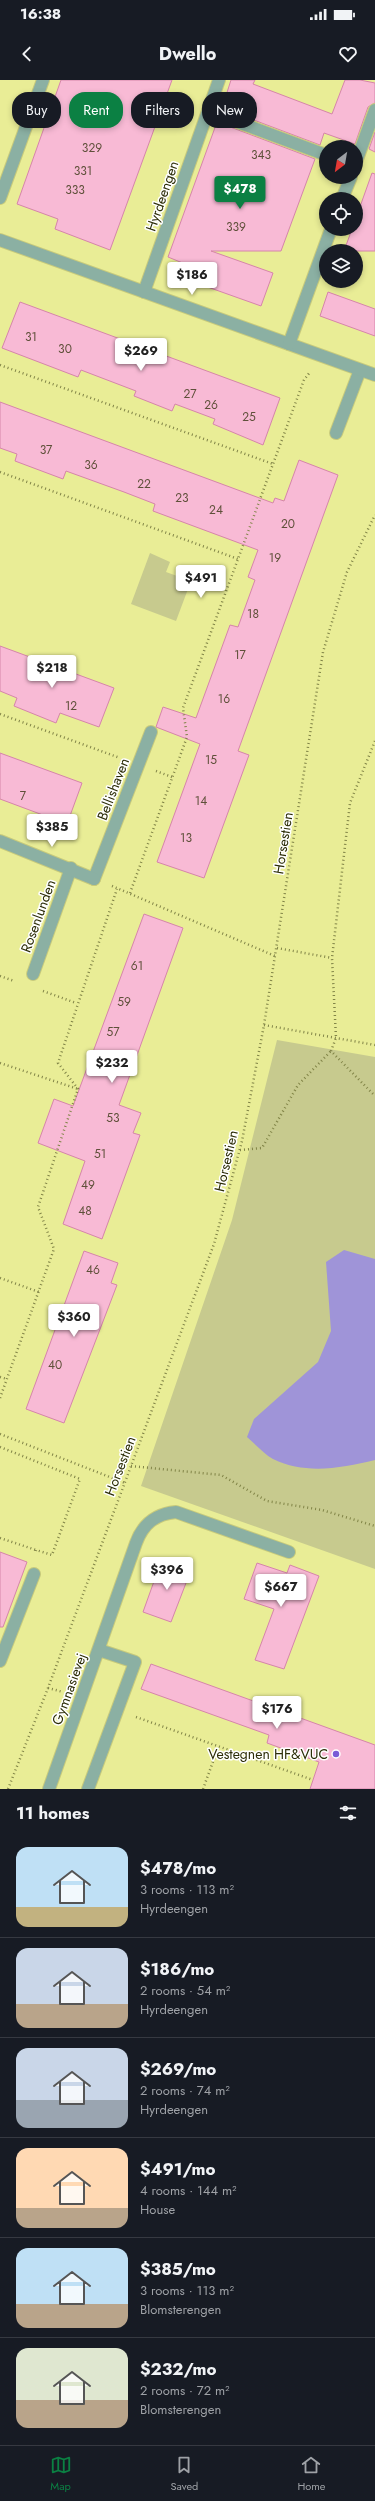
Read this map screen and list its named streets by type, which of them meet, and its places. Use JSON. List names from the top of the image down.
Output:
{
  "streets": {
    "street": [
      "Hyrdeengen",
      "Bellishaven",
      "Rosenlunden",
      "Gymnasievej"
    ],
    "path": ["Horsestien"]
  },
  "places": ["Vestegnen HF&VUC"],
  "house_numbers": [
    "329",
    "343",
    "331",
    "333",
    "339",
    "31",
    "30",
    "27",
    "26",
    "25",
    "37",
    "36",
    "22",
    "23",
    "24",
    "20",
    "19",
    "18",
    "17",
    "16",
    "12",
    "15",
    "7",
    "14",
    "13",
    "61",
    "59",
    "57",
    "53",
    "51",
    "49",
    "48",
    "46",
    "40"
  ],
  "north": "bottom left",
  "page": {
    "status": "16:38",
    "header": "Dwello",
    "chip": [
      "Buy",
      "Rent",
      "Filters",
      "New"
    ],
    "price": [
      "$478",
      "$186",
      "$269",
      "$491",
      "$218",
      "$385",
      "$232",
      "$360",
      "$396",
      "$667",
      "$176"
    ],
    "heading": "11 homes",
    "list": [
      {
        "name": "$478/mo",
        "note": "3 rooms · 113 m² · Hyrdeengen"
      },
      {
        "name": "$186/mo",
        "note": "2 rooms · 54 m² · Hyrdeengen"
      },
      {
        "name": "$269/mo",
        "note": "2 rooms · 74 m² · Hyrdeengen"
      },
      {
        "name": "$491/mo",
        "note": "4 rooms · 144 m² · House"
      },
      {
        "name": "$385/mo",
        "note": "3 rooms · 113 m² · Blomsterengen"
      },
      {
        "name": "$232/mo",
        "note": "2 rooms · 72 m² · Blomsterengen"
      }
    ],
    "tabs": ["Map", "Saved", "Home"]
  }
}
